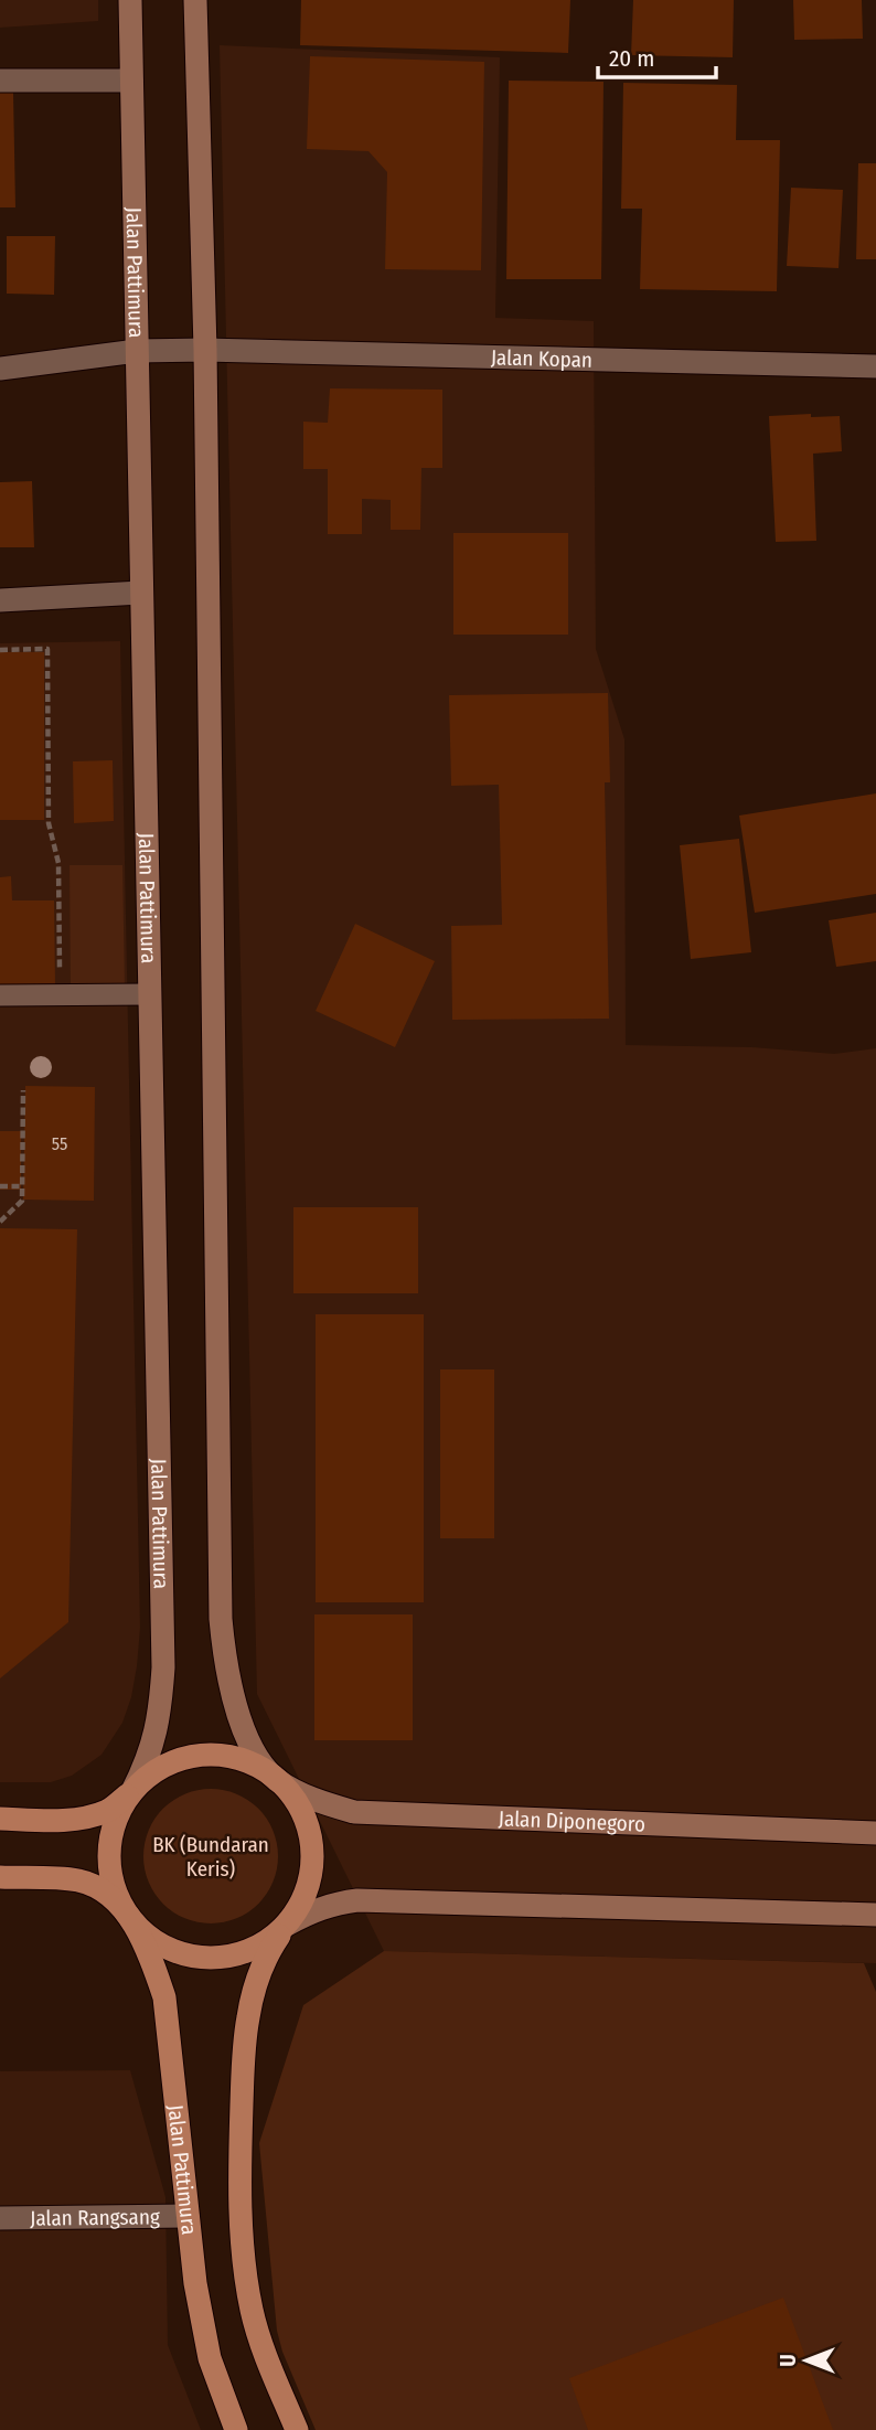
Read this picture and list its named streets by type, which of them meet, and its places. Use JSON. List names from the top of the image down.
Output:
{
  "streets": {
    "main road": ["Jalan Pattimura", "Jalan Diponegoro"],
    "street": ["Jalan Kopan", "Jalan Rangsang"]
  },
  "crossings": [
    ["Jalan Pattimura", "Jalan Kopan"],
    ["Jalan Pattimura", "Jalan Diponegoro"],
    ["Jalan Pattimura", "Jalan Rangsang"]
  ],
  "parks": ["BK (Bundaran Keris)"],
  "house_numbers": ["55"],
  "scale_bar": "20 m",
  "north": "left"
}
